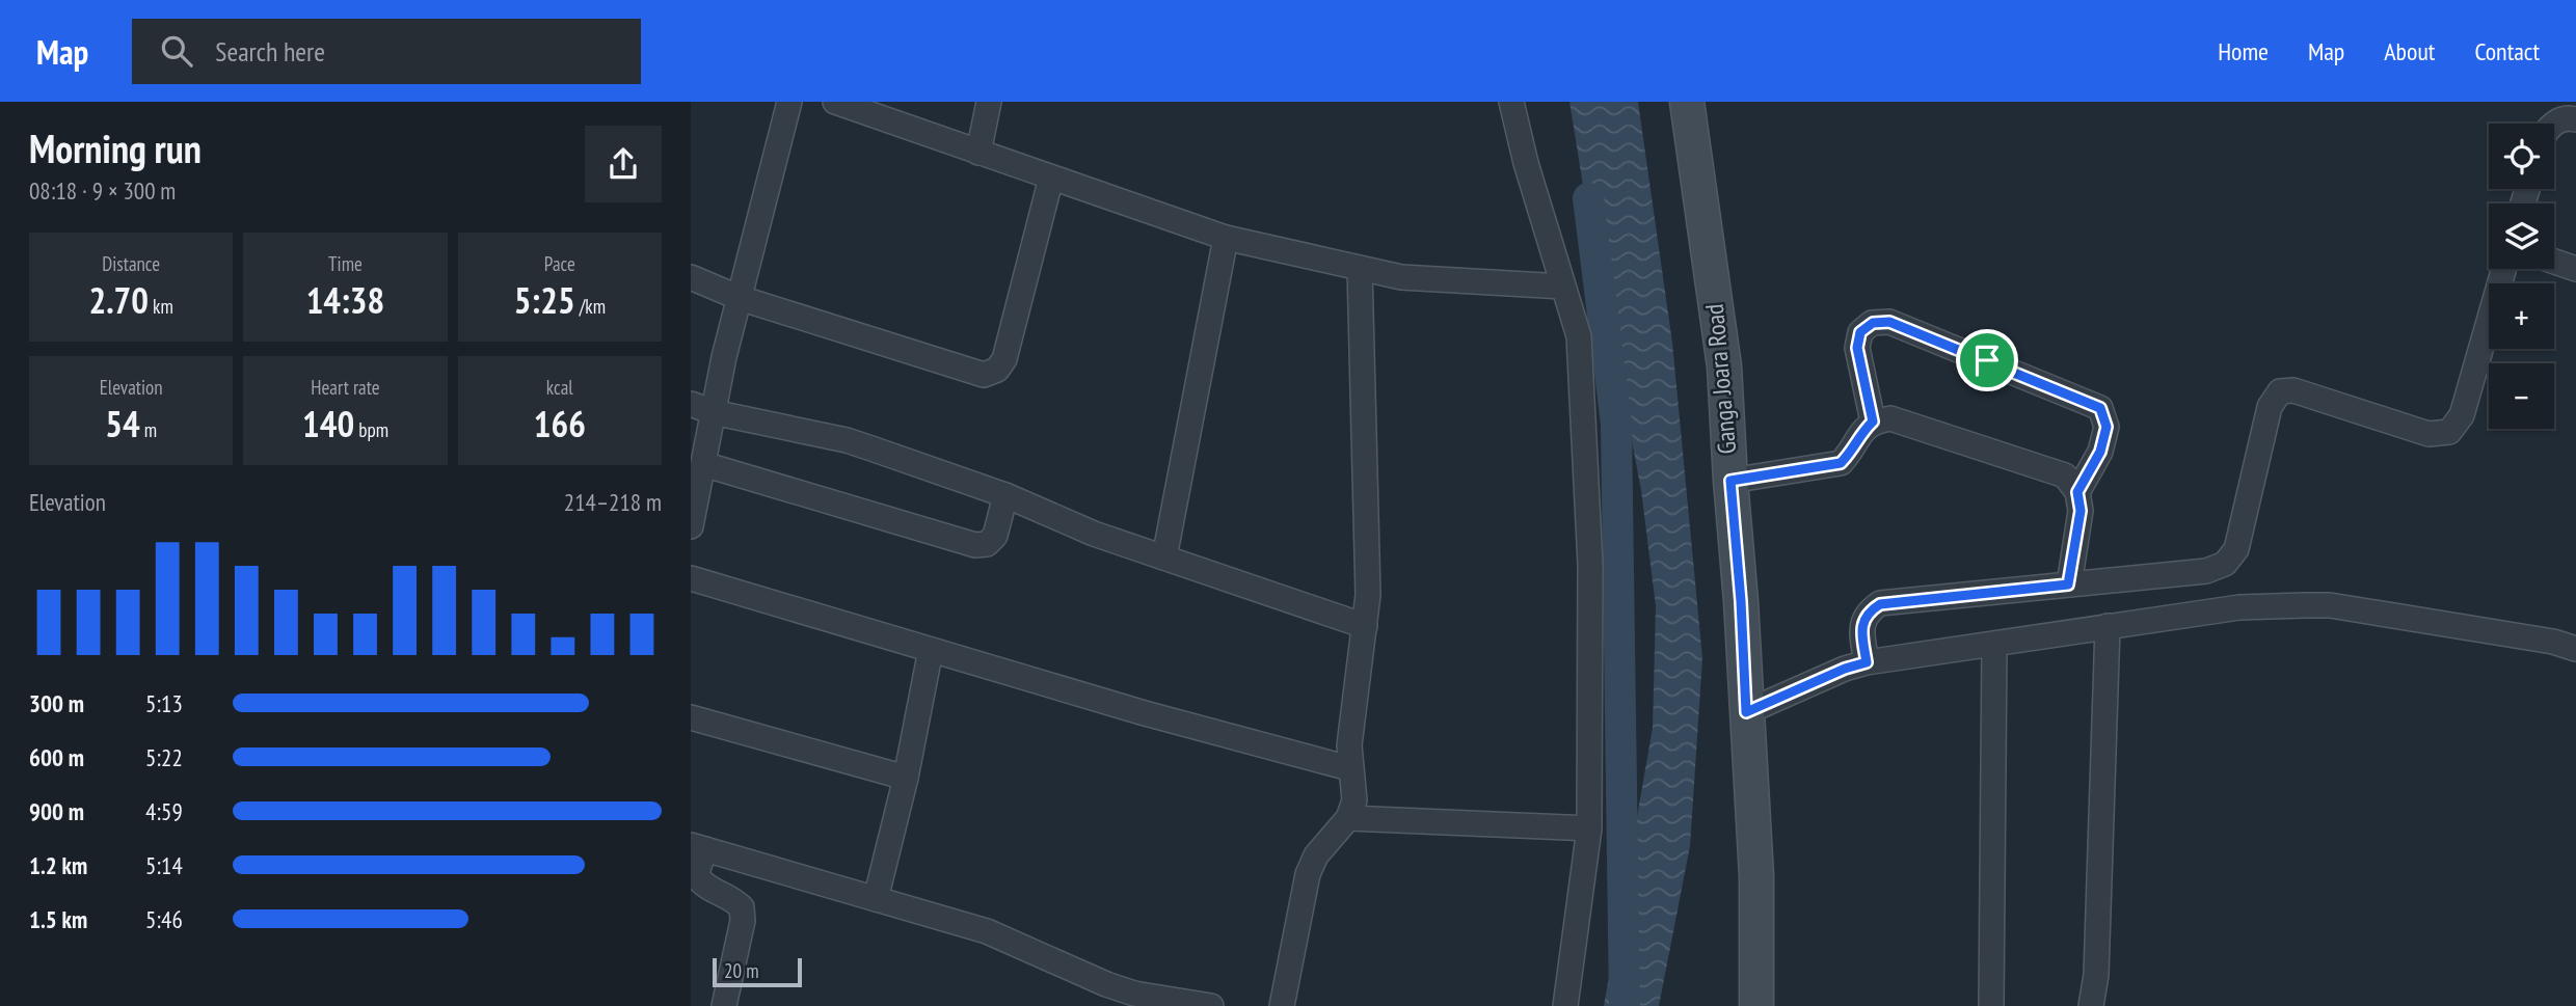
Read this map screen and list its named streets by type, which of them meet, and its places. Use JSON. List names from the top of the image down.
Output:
{
  "streets": {
    "main road": ["Ganga Joara Road"]
  },
  "scale_bar": "20 m",
  "page": {
    "header": "Map",
    "search": "Search here",
    "nav": [
      "Home",
      "Map",
      "About",
      "Contact"
    ],
    "heading": ["Morning run", "08:18 · 9 × 300 m"],
    "map_buttons": ["+", "−"],
    "stats": [
      ["Distance", "2.70 km"],
      ["Time", "14:38"],
      ["Pace", "5:25 /km"],
      ["Elevation", "54 m"],
      ["Heart rate", "140 bpm"],
      ["kcal", "166"]
    ],
    "chart": ["Elevation", "214–218 m"],
    "list": [
      {
        "name": "300 m",
        "note": "5:13"
      },
      {
        "name": "600 m",
        "note": "5:22"
      },
      {
        "name": "900 m",
        "note": "4:59"
      },
      {
        "name": "1.2 km",
        "note": "5:14"
      },
      {
        "name": "1.5 km",
        "note": "5:46"
      }
    ],
    "scale": "20 m"
  }
}
